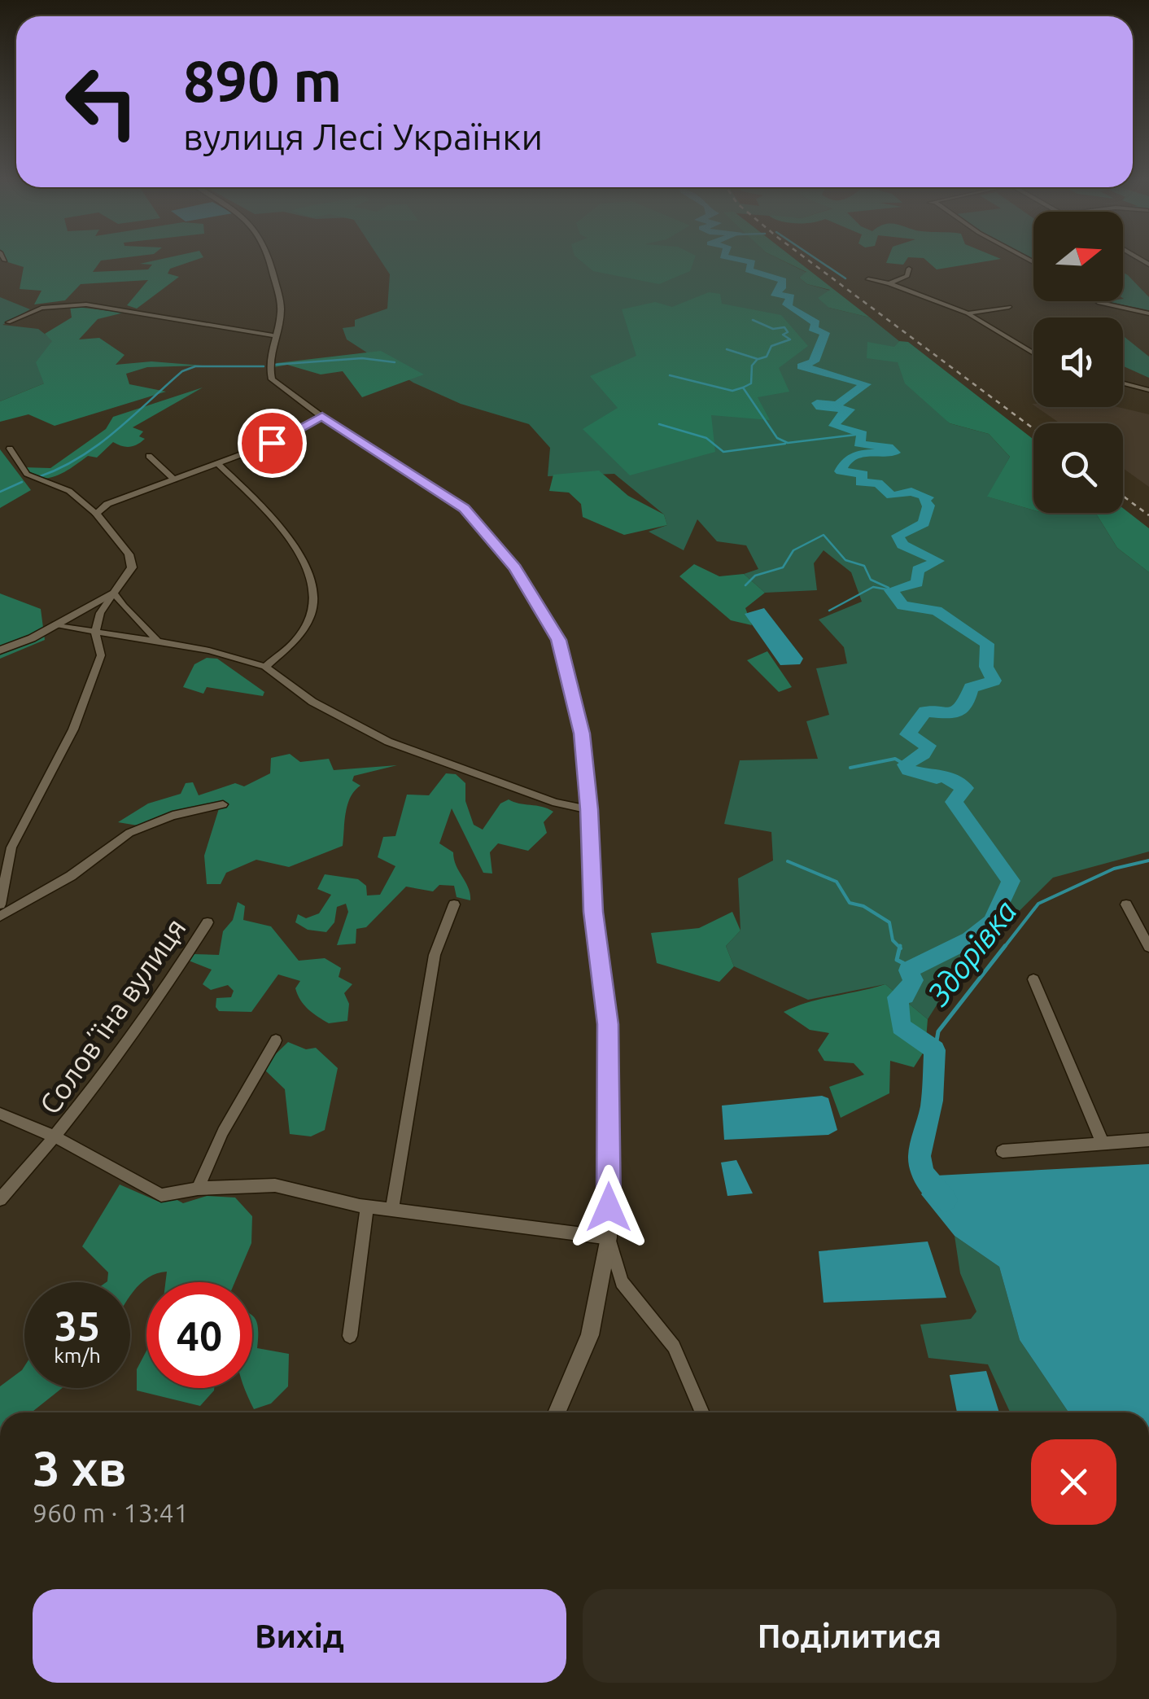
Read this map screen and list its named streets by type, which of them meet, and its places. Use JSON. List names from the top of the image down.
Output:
{
  "streets": {
    "street": ["Соловʼїна вулиця"]
  },
  "water": ["Здорівка"],
  "north": "right",
  "page": {
    "turn": ["890 m", "вулиця Лесі Українки"],
    "speed": "35 km/h",
    "limit": "40",
    "heading": ["3 хв", "960 m · 13:41"],
    "buttons": ["Вихід", "Поділитися"]
  }
}
